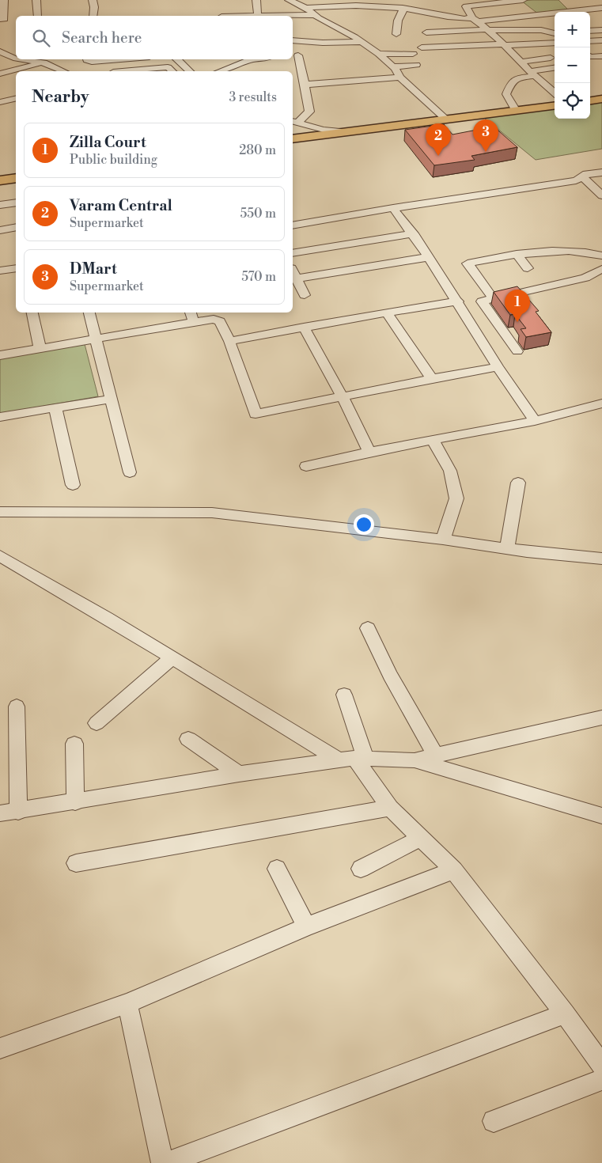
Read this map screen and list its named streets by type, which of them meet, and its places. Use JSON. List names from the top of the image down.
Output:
{
  "page": {
    "map_buttons": ["+", "−"],
    "search": "Search here",
    "heading": ["Nearby", "3 results"],
    "pins": ["3", "2", "1"],
    "list": [
      {
        "mark": "1",
        "name": "Zilla Court",
        "note": "Public building",
        "value": "280 m"
      },
      {
        "mark": "2",
        "name": "Varam Central",
        "note": "Supermarket",
        "value": "550 m"
      },
      {
        "mark": "3",
        "name": "DMart",
        "note": "Supermarket",
        "value": "570 m"
      }
    ]
  }
}
